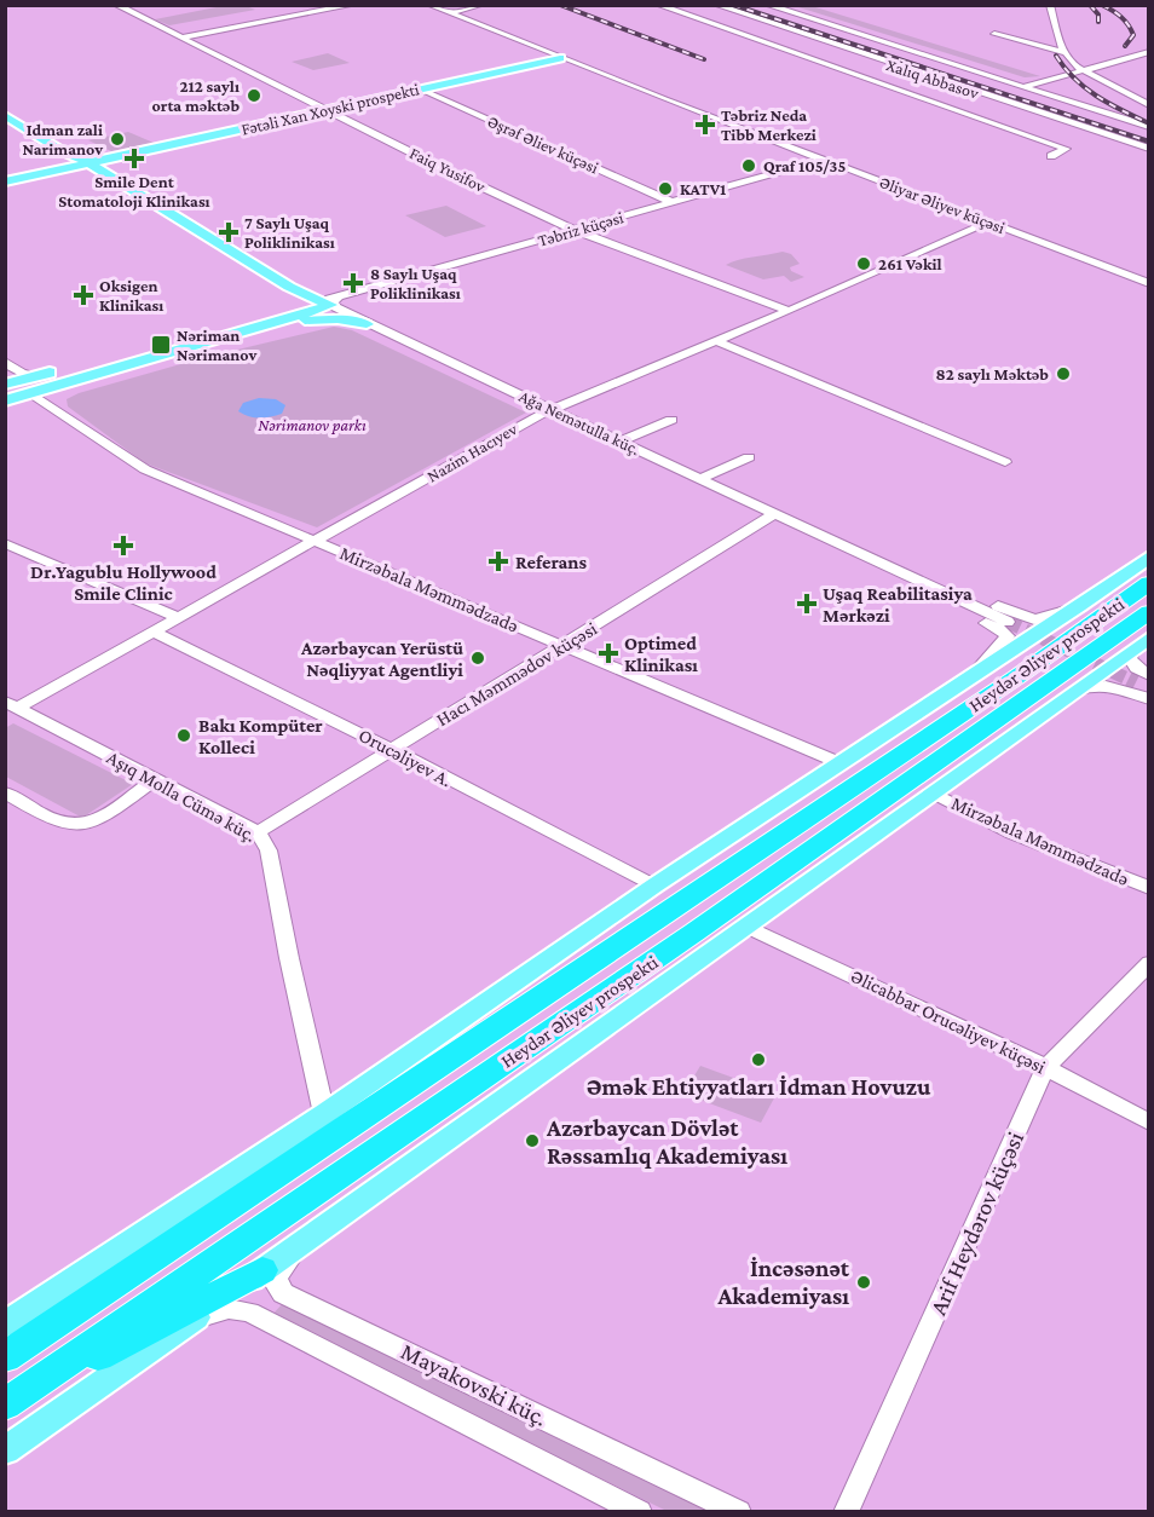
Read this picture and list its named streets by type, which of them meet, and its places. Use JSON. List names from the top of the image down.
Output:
{
  "streets": {
    "highway": ["Heydər Əliyev prospekti"],
    "main road": ["Fətəli Xan Xoyski prospekti", "Təbriz küçəsi"],
    "street": [
      "Xalıq Abbasov",
      "Əşrəf Əliev küçəsi",
      "Faiq Yusifov",
      "Əliyar Əliyev küçəsi",
      "Ağa Nemətulla küç.",
      "Nazim Hacıyev",
      "Mirzəbala Məmmədzadə",
      "Hacı Məmmədov küçəsi",
      "Orucəliyev A.",
      "Aşıq Molla Cümə küç.",
      "Əlicabbar Orucəliyev küçəsi",
      "Arif Heydərov küçəsi",
      "Mayakovski küç."
    ]
  },
  "crossings": [
    ["Fətəli Xan Xoyski prospekti", "Əşrəf Əliev küçəsi"],
    ["Fətəli Xan Xoyski prospekti", "Faiq Yusifov"],
    ["Fətəli Xan Xoyski prospekti", "Əliyar Əliyev küçəsi"],
    ["Əşrəf Əliev küçəsi", "Təbriz küçəsi"],
    ["Faiq Yusifov", "Təbriz küçəsi"],
    ["Faiq Yusifov", "Nazim Hacıyev"],
    ["Əliyar Əliyev küçəsi", "Təbriz küçəsi"],
    ["Əliyar Əliyev küçəsi", "Nazim Hacıyev"],
    ["Təbriz küçəsi", "Ağa Nemətulla küç."],
    ["Təbriz küçəsi", "Mirzəbala Məmmədzadə"],
    ["Ağa Nemətulla küç.", "Nazim Hacıyev"],
    ["Ağa Nemətulla küç.", "Hacı Məmmədov küçəsi"],
    ["Nazim Hacıyev", "Mirzəbala Məmmədzadə"],
    ["Nazim Hacıyev", "Orucəliyev A."],
    ["Nazim Hacıyev", "Aşıq Molla Cümə küç."],
    ["Mirzəbala Məmmədzadə", "Hacı Məmmədov küçəsi"],
    ["Hacı Məmmədov küçəsi", "Orucəliyev A."],
    ["Hacı Məmmədov küçəsi", "Aşıq Molla Cümə küç."],
    ["Əlicabbar Orucəliyev küçəsi", "Arif Heydərov küçəsi"]
  ],
  "parks": ["Nərimanov parkı"],
  "places": {
    "other": [
      "212 saylı orta məktəb",
      "Idman zali Narimanov",
      "Qraf 105/35",
      "KATV1",
      "261 Vəkil",
      "82 saylı Məktəb",
      "Azərbaycan Yerüstü Nəqliyyat Agentliyi",
      "Bakı Kompüter Kolleci",
      "Əmək Ehtiyyatları İdman Hovuzu",
      "Azərbaycan Dövlət Rəssamlıq Akademiyası",
      "İncəsənət Akademiyası"
    ],
    "health": [
      "Təbriz Neda Tibb Merkezi",
      "Smile Dent Stomatoloji Klinikası",
      "7 Saylı Uşaq Poliklinikası",
      "8 Saylı Uşaq Poliklinikası",
      "Oksigen Klinikası",
      "Dr.Yagublu Hollywood Smile Clinic",
      "Referans",
      "Uşaq Reabilitasiya Mərkəzi",
      "Optimed Klinikası"
    ],
    "transit": ["Nəriman Nərimanov"]
  }
}
